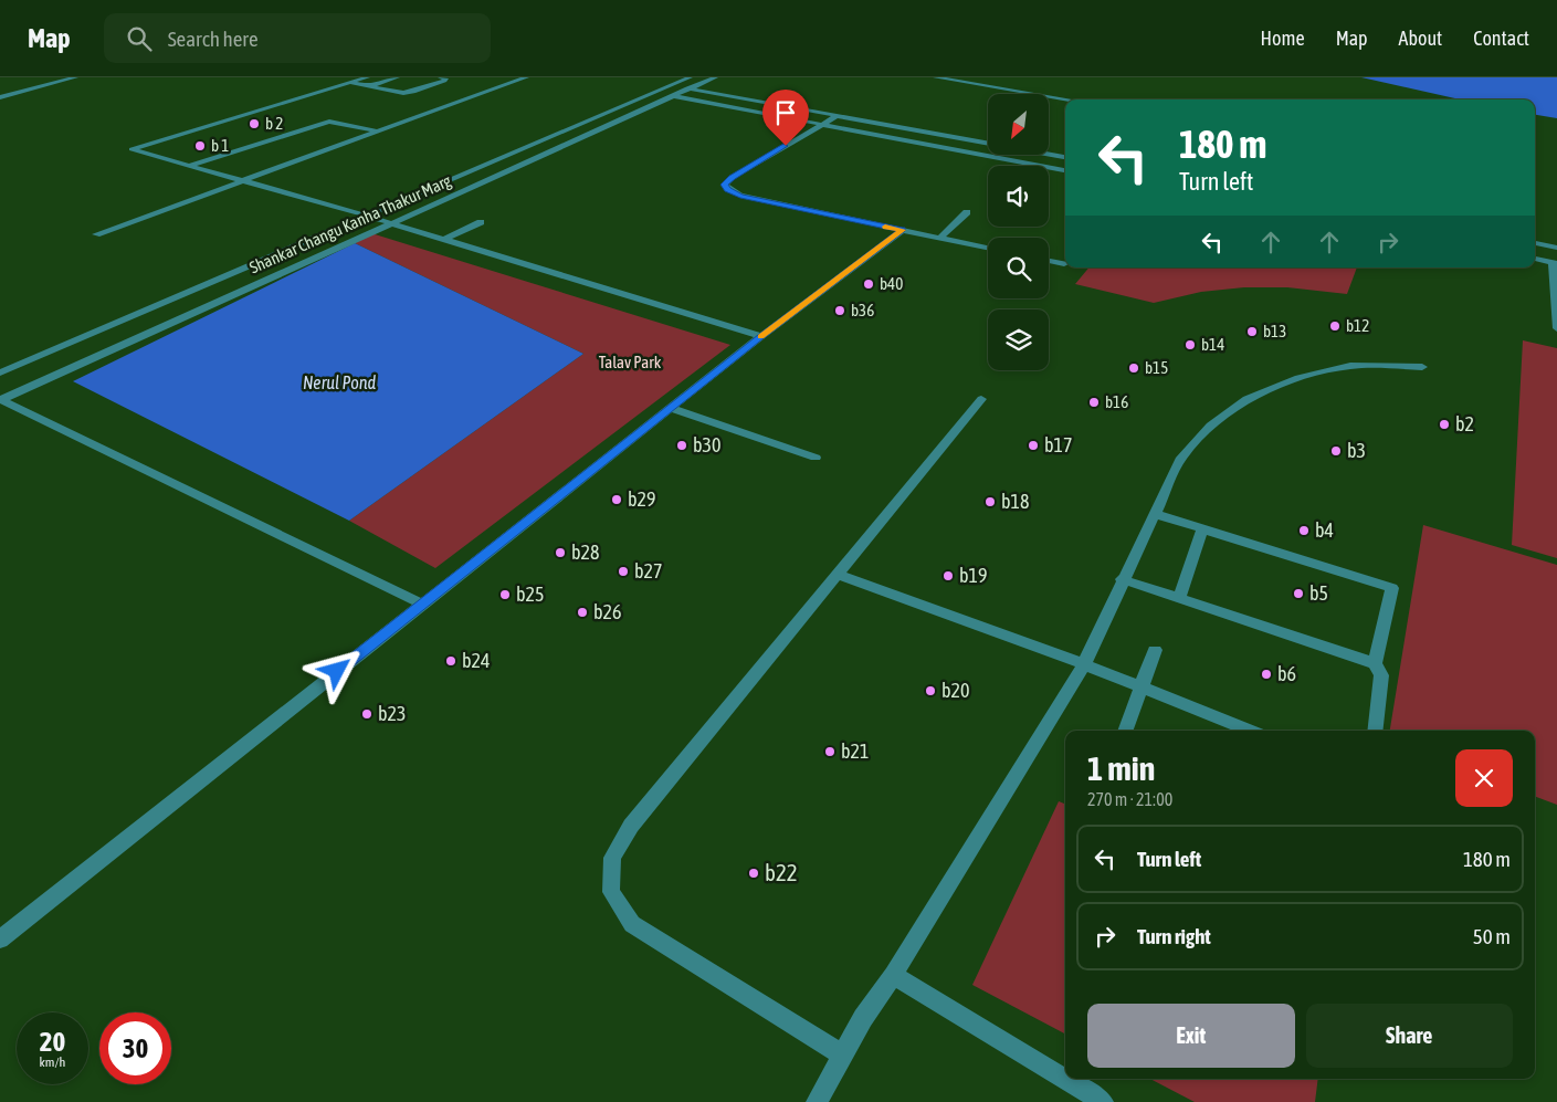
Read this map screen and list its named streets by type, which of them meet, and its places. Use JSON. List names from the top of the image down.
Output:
{
  "streets": {
    "street": ["Shankar Changu Kanha Thakur Marg"]
  },
  "water": ["Nerul Pond"],
  "parks": ["Talav Park"],
  "places": [
    "b 2",
    "b 1",
    "b40",
    "b36",
    "b12",
    "b13",
    "b14",
    "b15",
    "b16",
    "b2",
    "b30",
    "b17",
    "b3",
    "b29",
    "b18",
    "b4",
    "b28",
    "b27",
    "b19",
    "b5",
    "b25",
    "b26",
    "b24",
    "b6",
    "b20",
    "b23",
    "b21",
    "b22"
  ],
  "north": "bottom left",
  "page": {
    "header": "Map",
    "search": "Search here",
    "nav": [
      "Home",
      "Map",
      "About",
      "Contact"
    ],
    "turn": ["180 m", "Turn left"],
    "heading": ["1 min", "270 m · 21:00"],
    "list": [
      {
        "name": "Turn left",
        "value": "180 m"
      },
      {
        "name": "Turn right",
        "value": "50 m"
      }
    ],
    "buttons": ["Exit", "Share"],
    "speed": "20 km/h",
    "limit": "30"
  }
}
